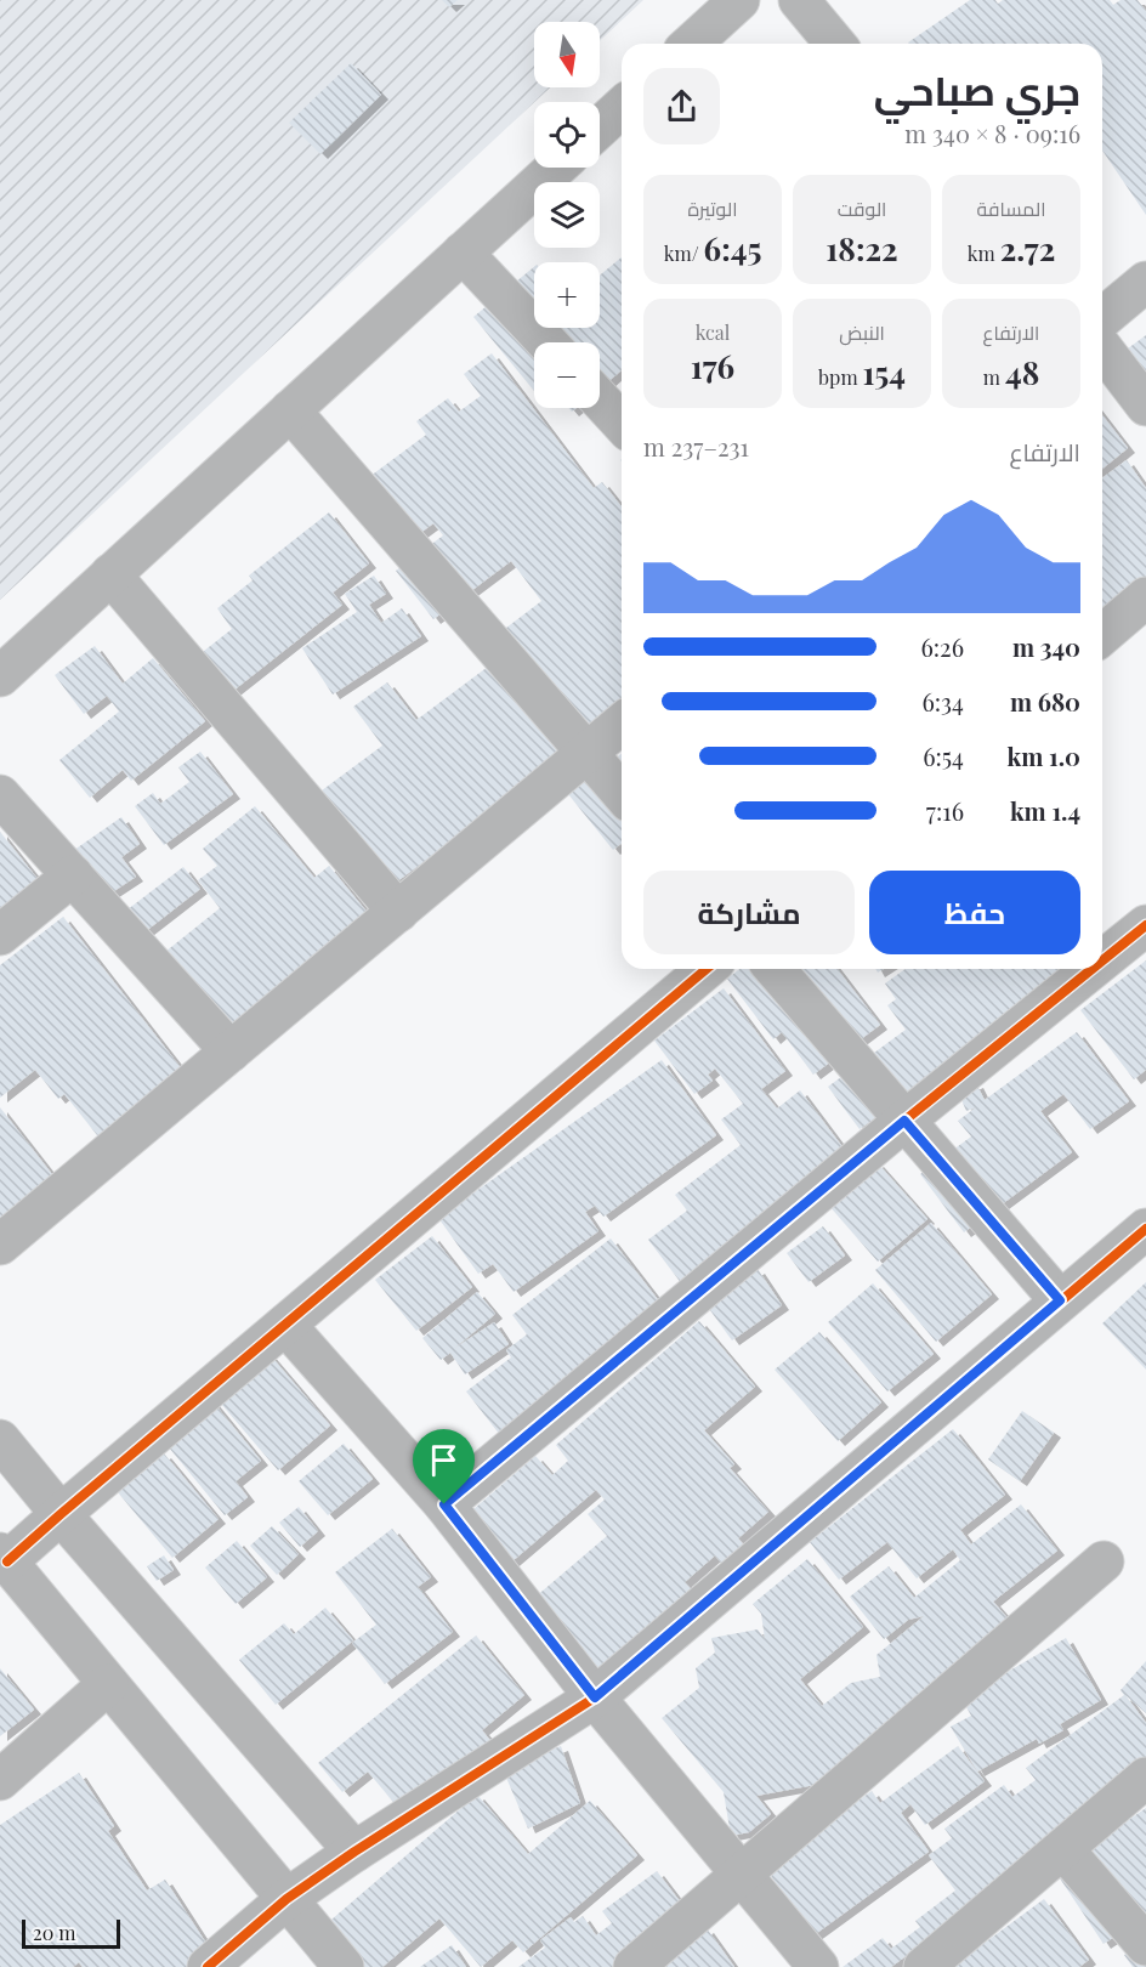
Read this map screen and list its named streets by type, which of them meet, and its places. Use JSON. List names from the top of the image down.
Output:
{
  "scale_bar": "20 m",
  "north": "bottom",
  "page": {
    "map_buttons": ["+", "−"],
    "heading": ["جري صباحي", "09:16 · 8 × 340 m"],
    "stats": [
      ["المسافة", "2.72 km"],
      ["الوقت", "18:22"],
      ["الوتيرة", "6:45 /km"],
      ["الارتفاع", "48 m"],
      ["النبض", "154 bpm"],
      ["kcal", "176"]
    ],
    "chart": ["الارتفاع", "231–237 m"],
    "list": [
      {
        "name": "340 m",
        "note": "6:26"
      },
      {
        "name": "680 m",
        "note": "6:34"
      },
      {
        "name": "1.0 km",
        "note": "6:54"
      },
      {
        "name": "1.4 km",
        "note": "7:16"
      }
    ],
    "buttons": ["حفظ", "مشاركة"],
    "scale": "20 m"
  }
}
